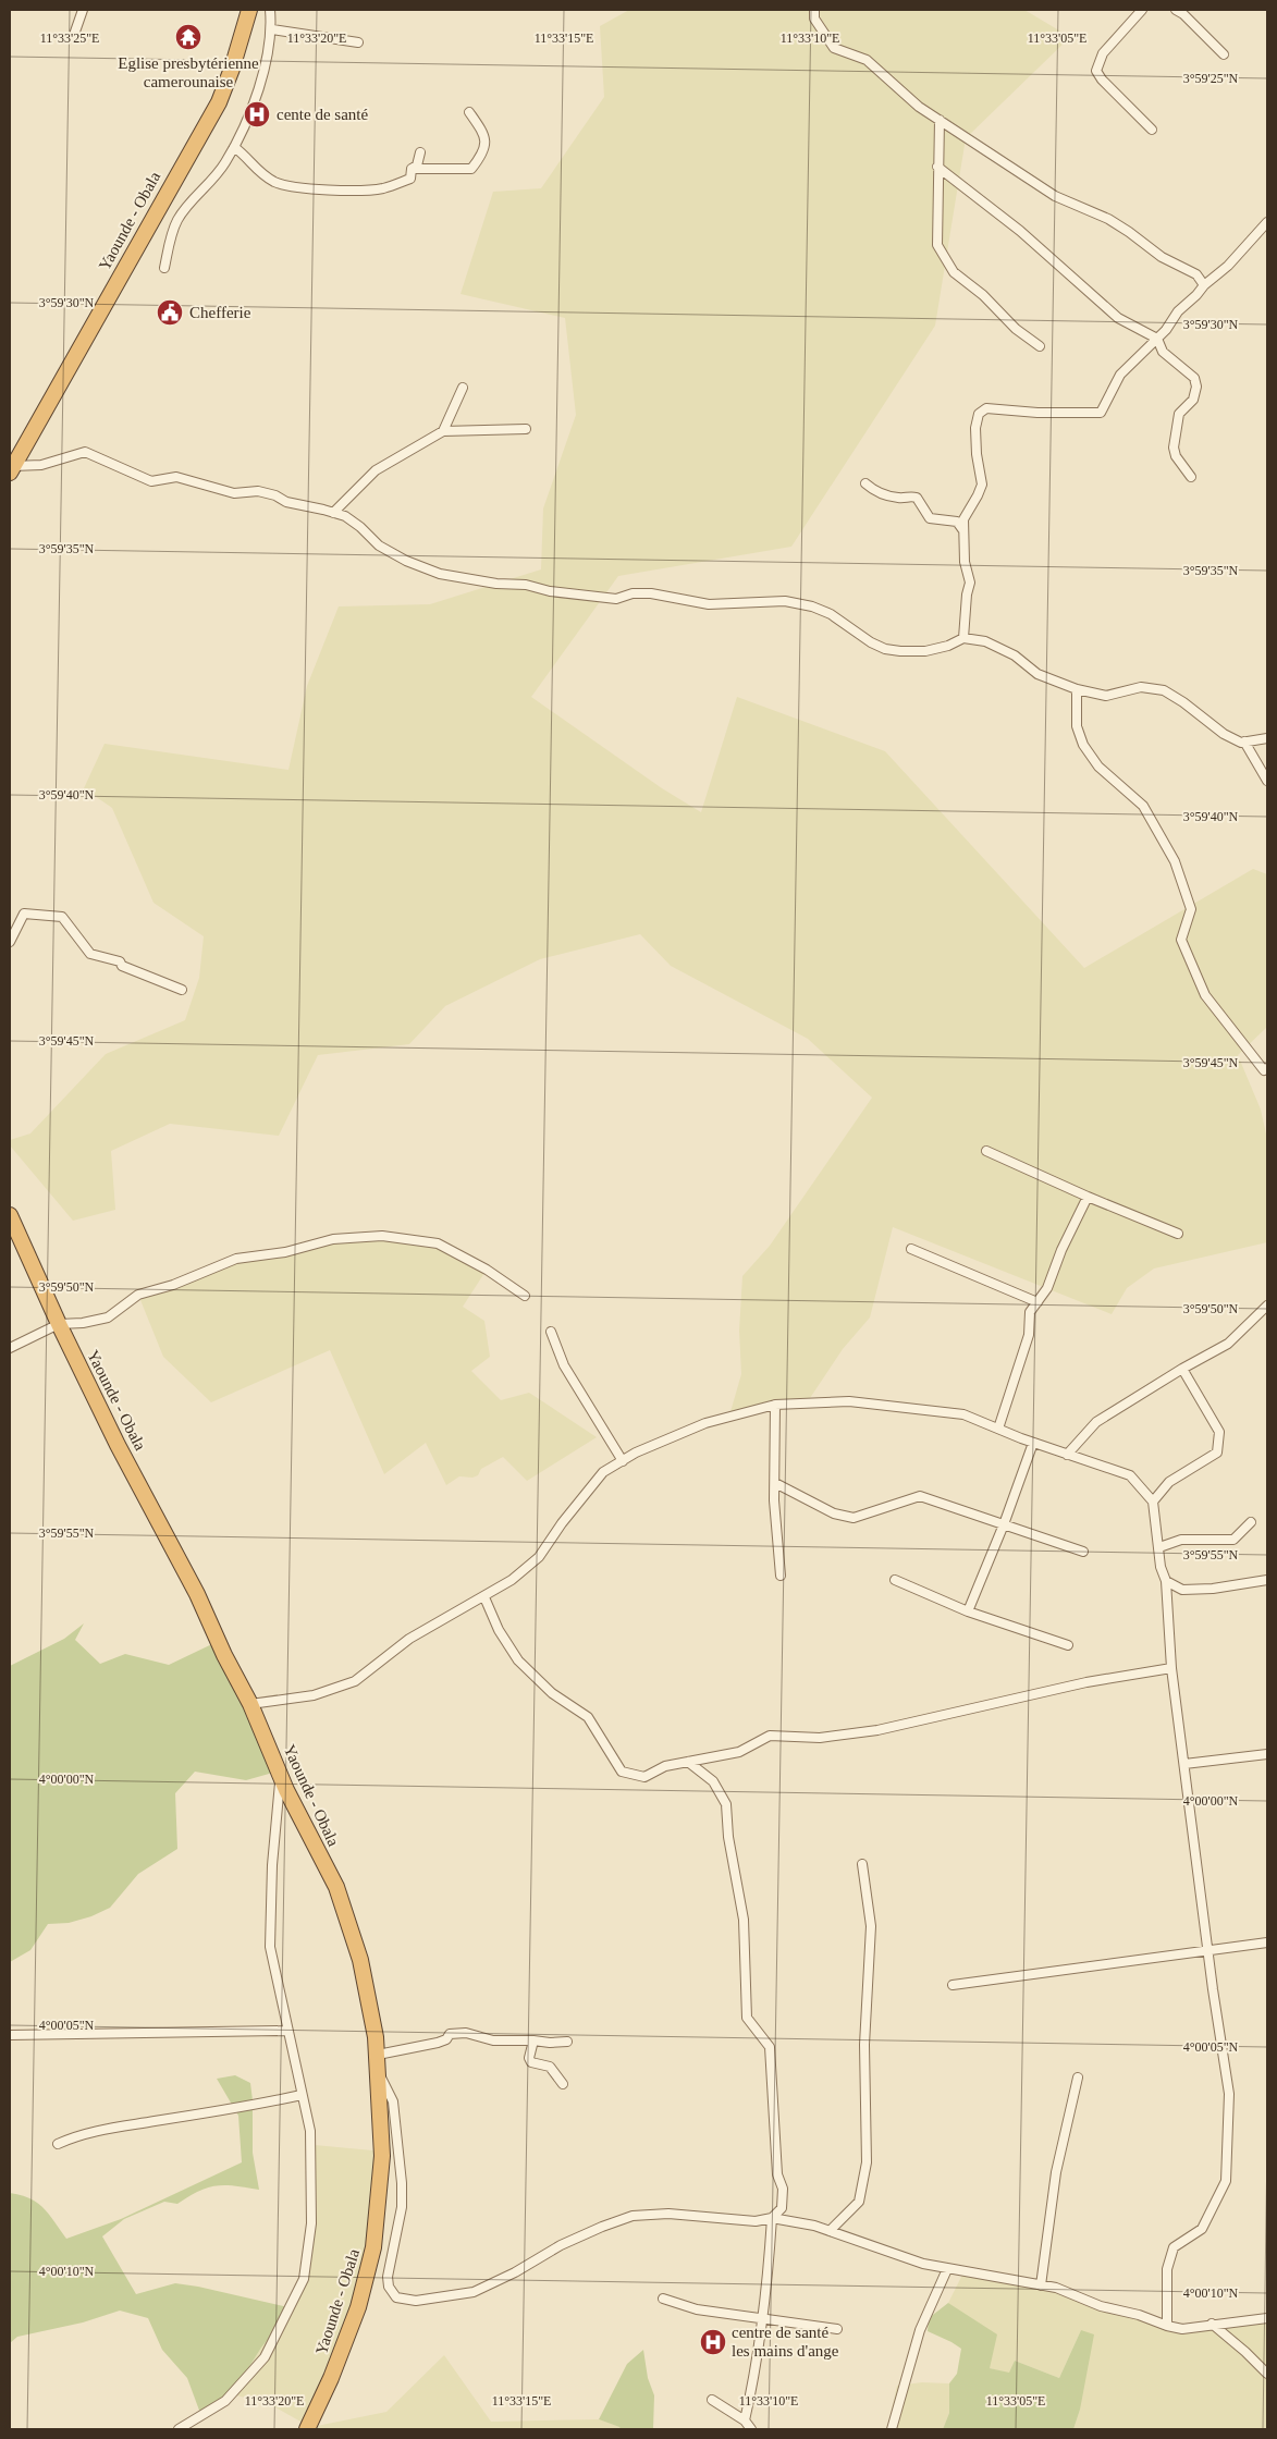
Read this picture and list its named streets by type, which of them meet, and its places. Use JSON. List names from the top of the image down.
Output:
{
  "streets": {
    "highway": ["Yaounde - Obala"]
  },
  "places": {
    "temple": ["Eglise presbytérienne camerounaise"],
    "hospital": ["cente de santé", "centre de santé les mains d'ange"],
    "public building": ["Chefferie"]
  },
  "coordinates": [
    "11°33'25\"E",
    "11°33'20\"E",
    "11°33'15\"E",
    "11°33'10\"E",
    "11°33'05\"E",
    "3°59'25\"N",
    "3°59'30\"N",
    "3°59'35\"N",
    "3°59'40\"N",
    "3°59'45\"N",
    "3°59'50\"N",
    "3°59'55\"N",
    "4°00'00\"N",
    "4°00'05\"N",
    "4°00'10\"N"
  ]
}
